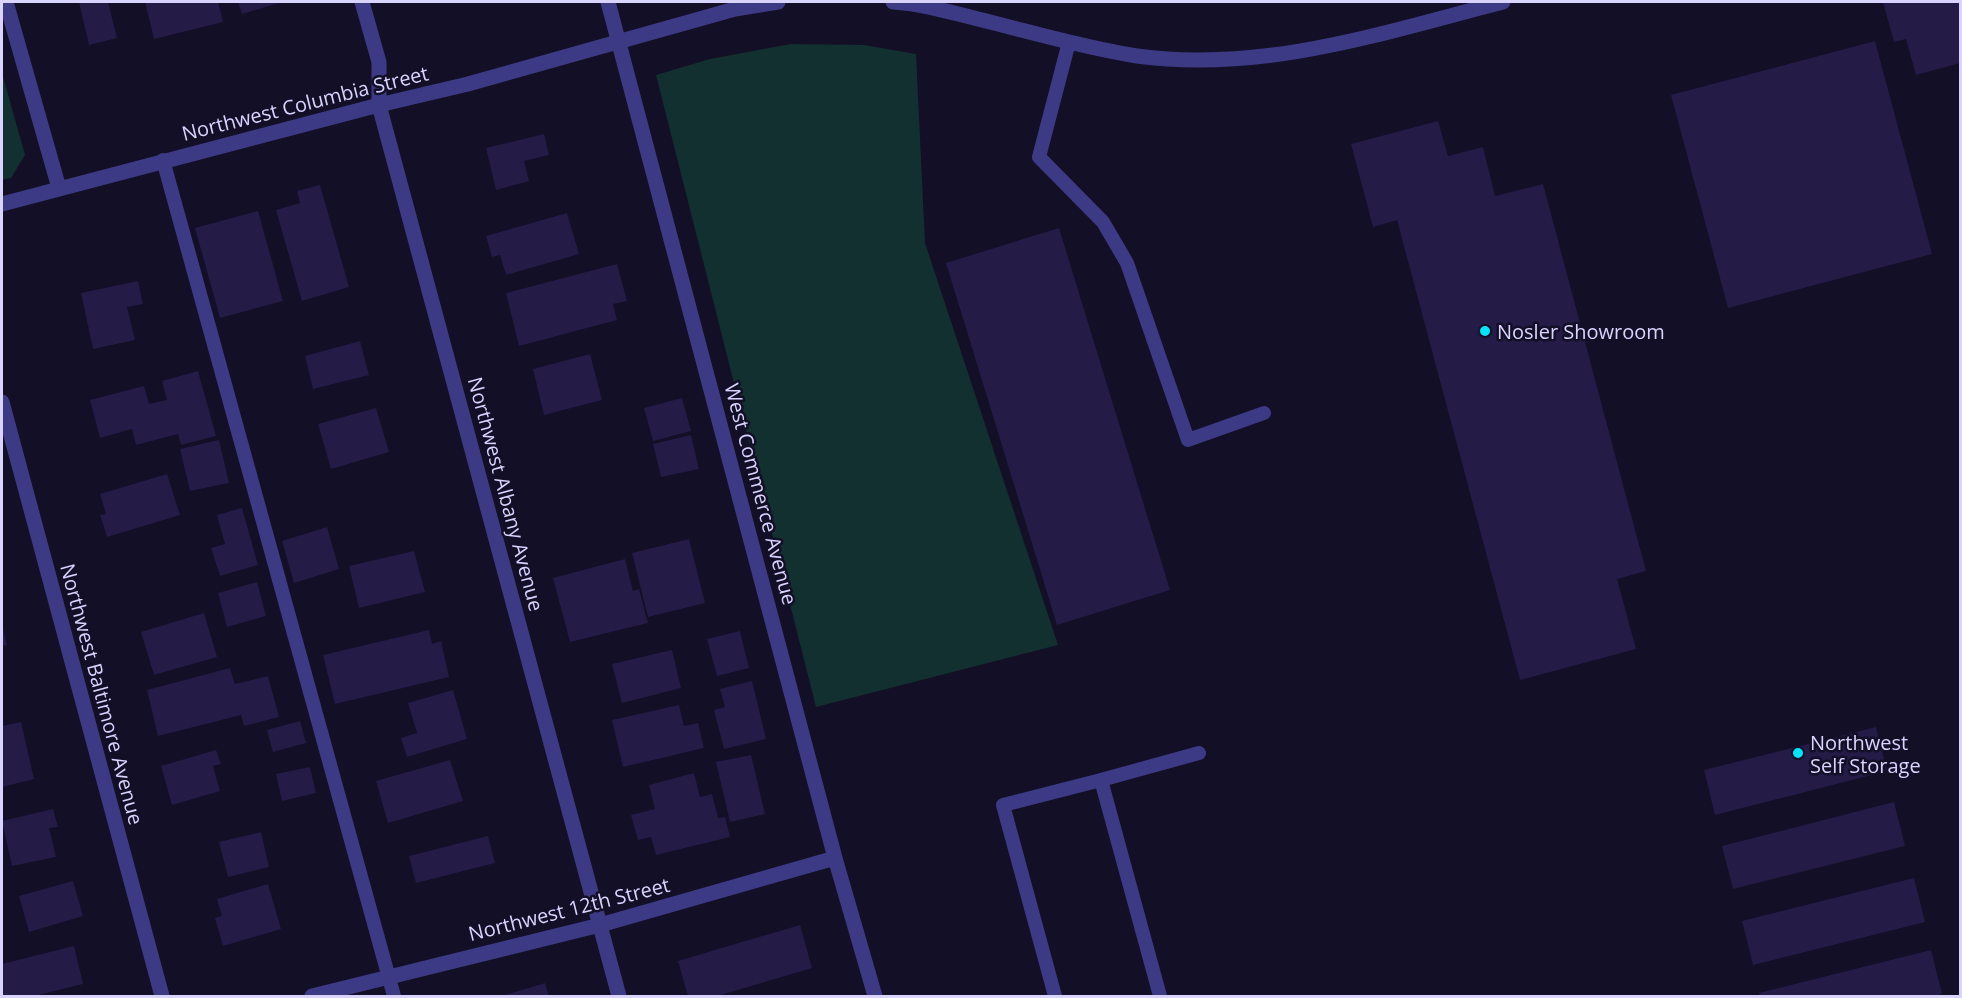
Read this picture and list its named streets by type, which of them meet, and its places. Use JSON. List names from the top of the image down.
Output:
{
  "streets": {
    "street": [
      "Northwest Columbia Street",
      "Northwest Albany Avenue",
      "West Commerce Avenue",
      "Northwest Baltimore Avenue",
      "Northwest 12th Street"
    ]
  },
  "crossings": [
    ["Northwest Columbia Street", "Northwest Albany Avenue"],
    ["Northwest Columbia Street", "West Commerce Avenue"],
    ["Northwest Albany Avenue", "Northwest 12th Street"],
    ["West Commerce Avenue", "Northwest 12th Street"]
  ],
  "places": ["Nosler Showroom", "Northwest Self Storage"]
}
